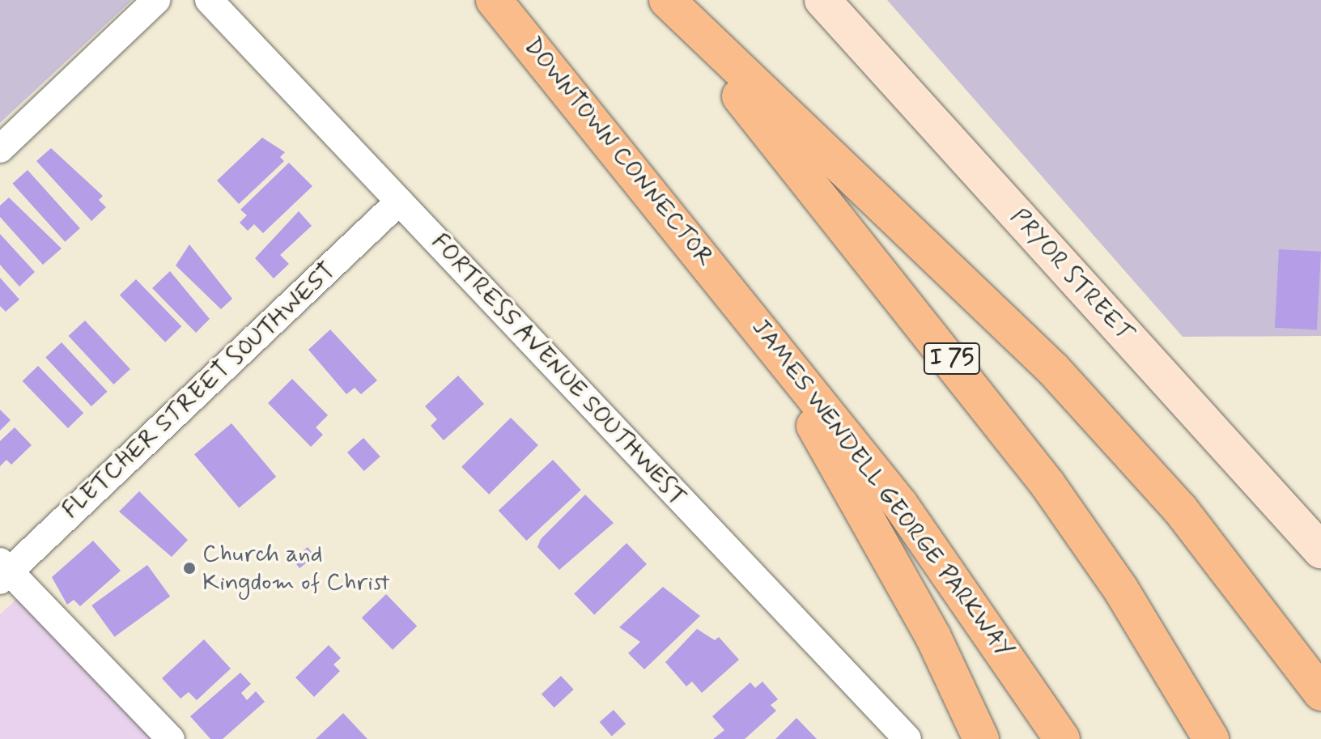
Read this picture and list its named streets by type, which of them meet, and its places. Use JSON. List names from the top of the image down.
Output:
{
  "streets": {
    "highway": ["DOWNTOWN CONNECTOR", "I 75", "JAMES WENDELL GEORGE PARKWAY"],
    "main road": ["PRYOR STREET"],
    "street": ["FORTRESS AVENUE SOUTHWEST", "FLETCHER STREET SOUTHWEST"]
  },
  "crossings": [
    ["DOWNTOWN CONNECTOR", "JAMES WENDELL GEORGE PARKWAY"],
    ["FORTRESS AVENUE SOUTHWEST", "FLETCHER STREET SOUTHWEST"]
  ],
  "places": ["Church and Kingdom of Christ"]
}
